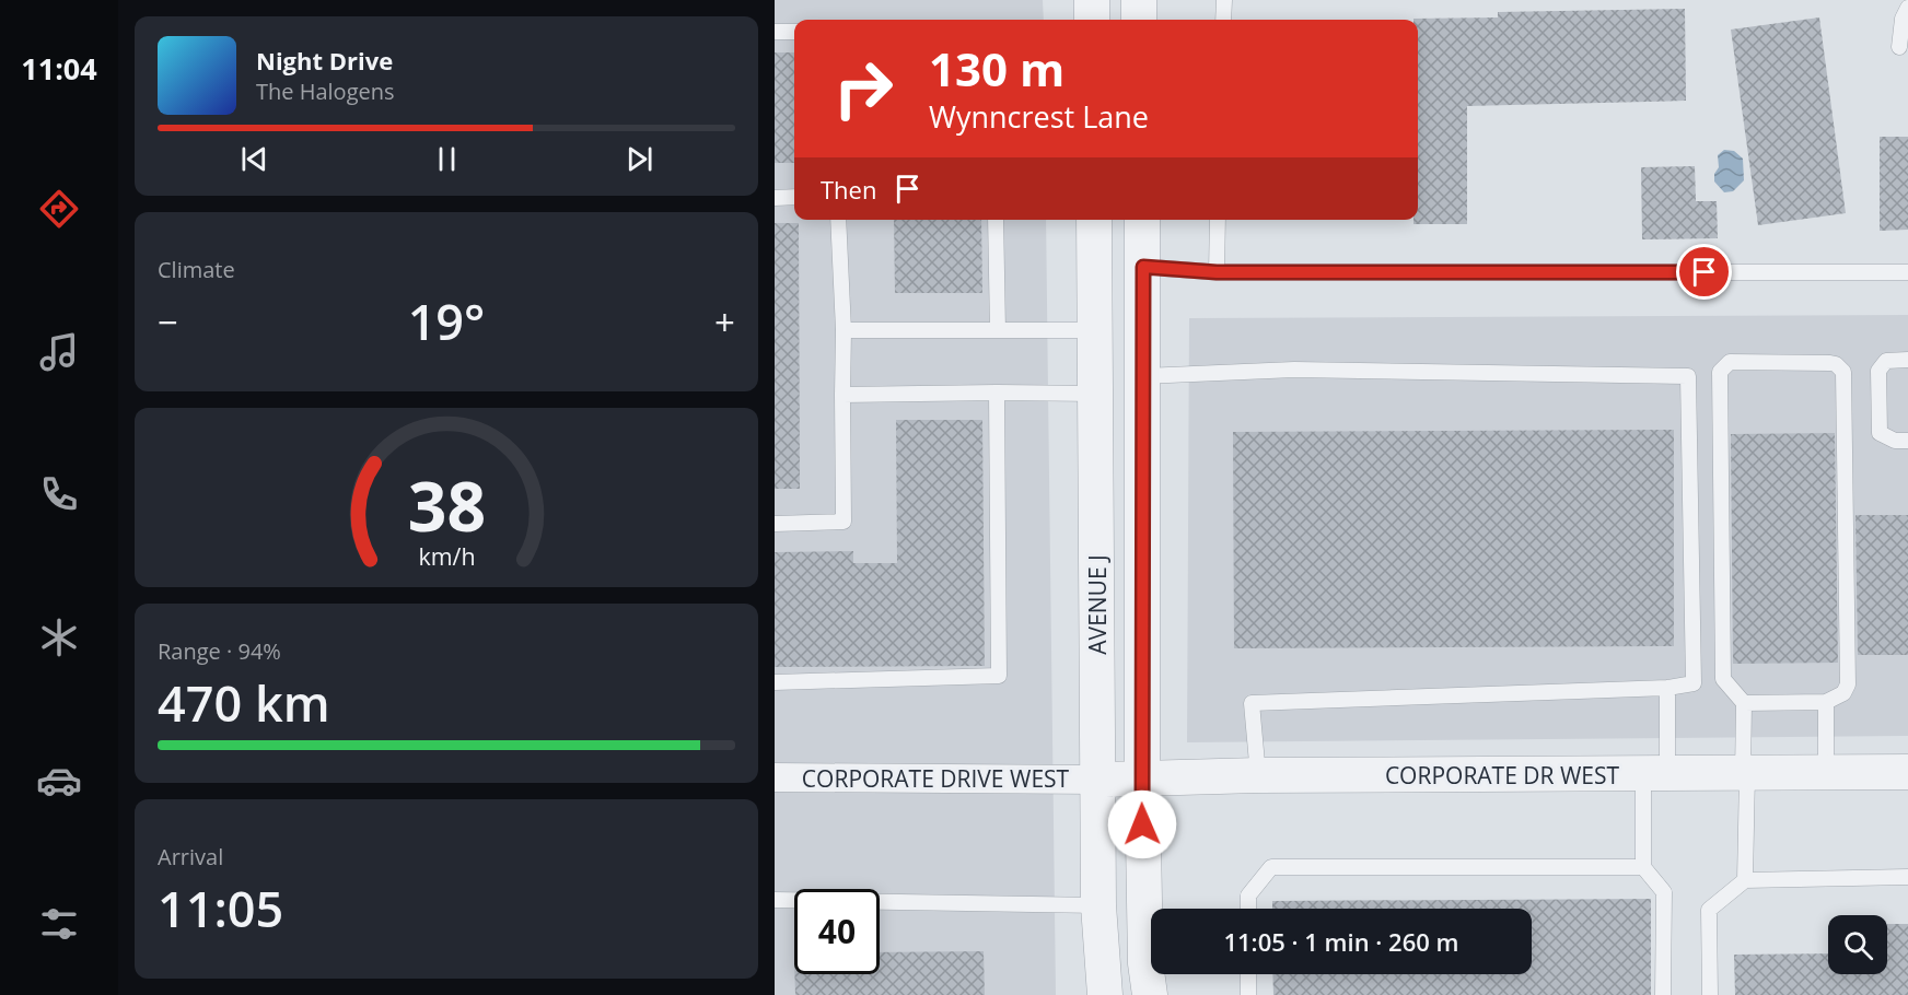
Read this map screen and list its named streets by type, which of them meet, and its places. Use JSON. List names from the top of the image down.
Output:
{
  "streets": {
    "street": ["AVENUE J", "CORPORATE DR WEST", "CORPORATE DRIVE WEST"]
  },
  "crossings": [
    ["AVENUE J", "CORPORATE DR WEST"],
    ["AVENUE J", "CORPORATE DRIVE WEST"],
    ["CORPORATE DR WEST", "CORPORATE DRIVE WEST"]
  ],
  "page": {
    "tabs": "11:04",
    "turn": ["130 m", "Wynncrest Lane"],
    "song": ["Night Drive", "The Halogens"],
    "then": "Then",
    "tile": [
      "Climate",
      ["Range · 94%", "470 km"],
      ["Arrival", "11:05"]
    ],
    "heat": ["−", "19°", "+"],
    "limit": "40",
    "trip": "11:05 · 1 min · 260 m",
    "gauge": ["38", "km/h"]
  }
}
